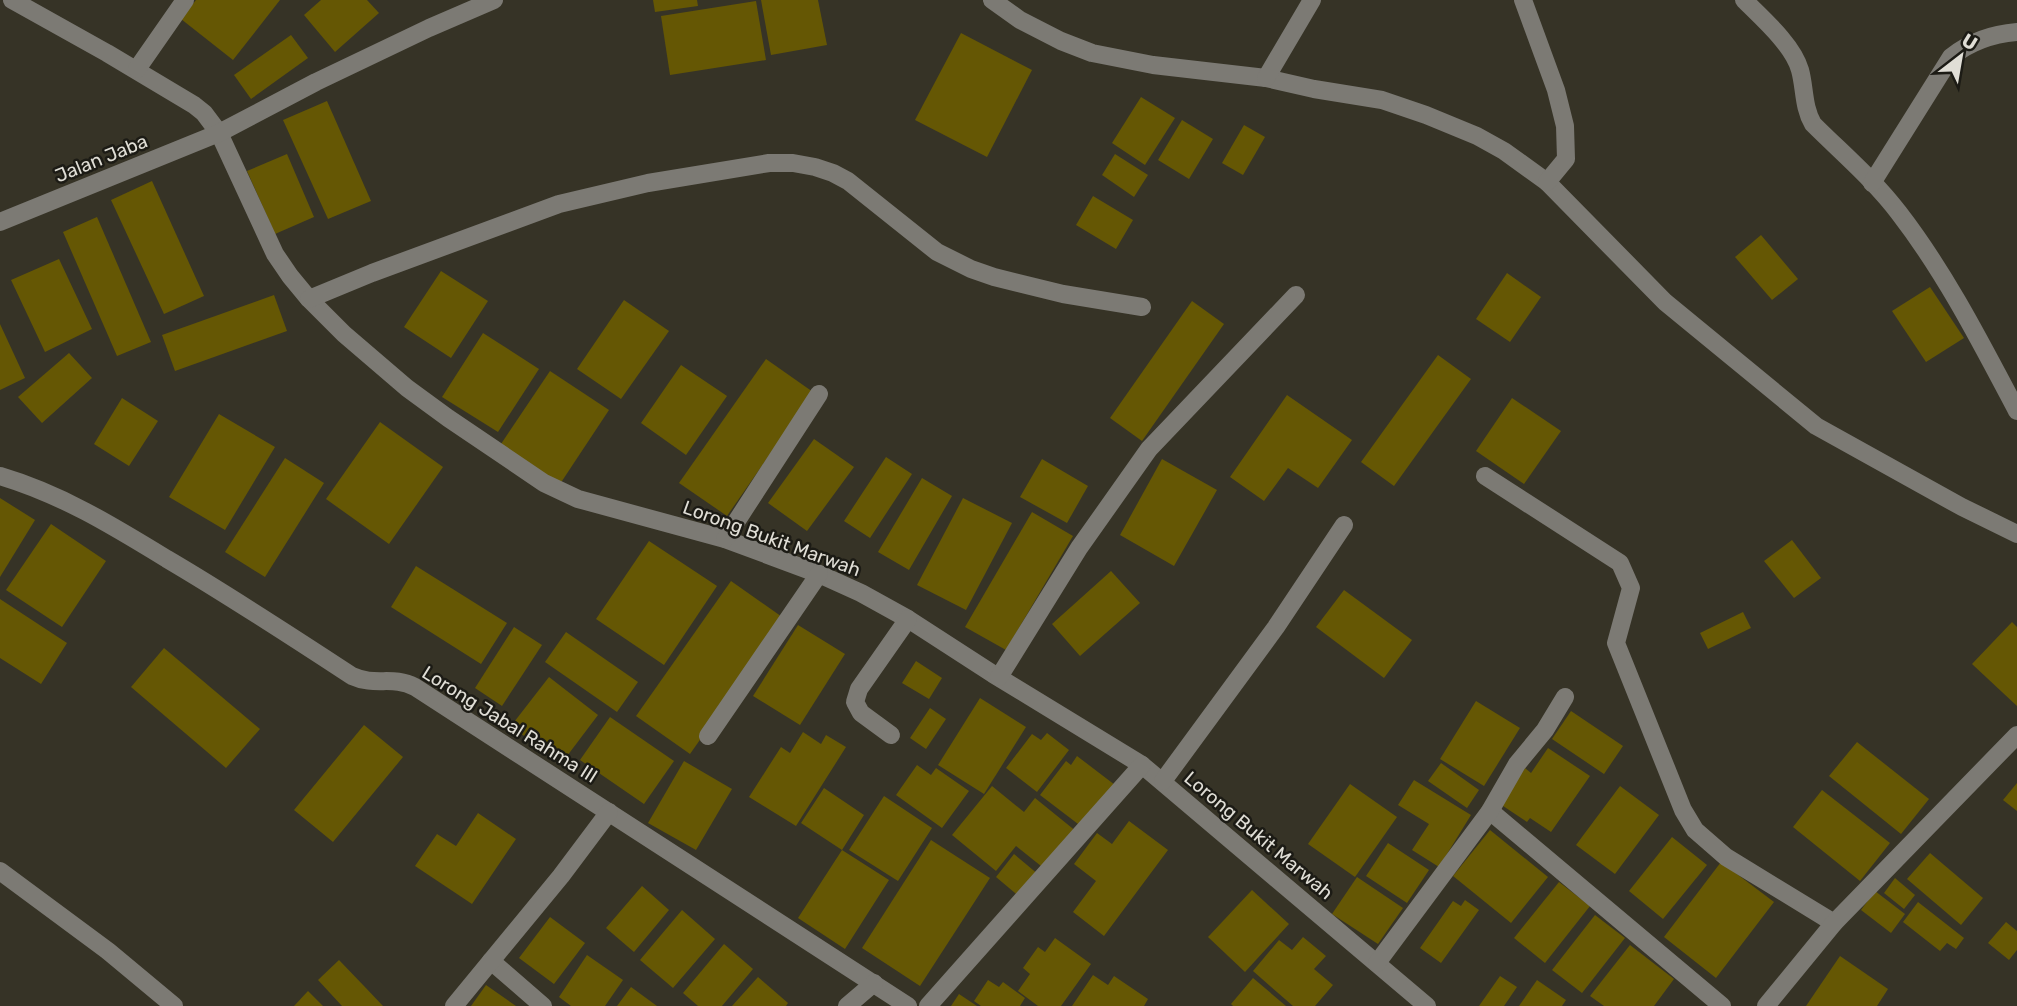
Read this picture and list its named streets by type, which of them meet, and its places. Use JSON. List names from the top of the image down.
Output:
{
  "streets": {
    "street": ["Jalan Jaba", "Lorong Bukit Marwah", "Lorong Jabal Rahma III"]
  },
  "crossings": [
    ["Jalan Jaba", "Lorong Bukit Marwah"]
  ],
  "north": "top right"
}
